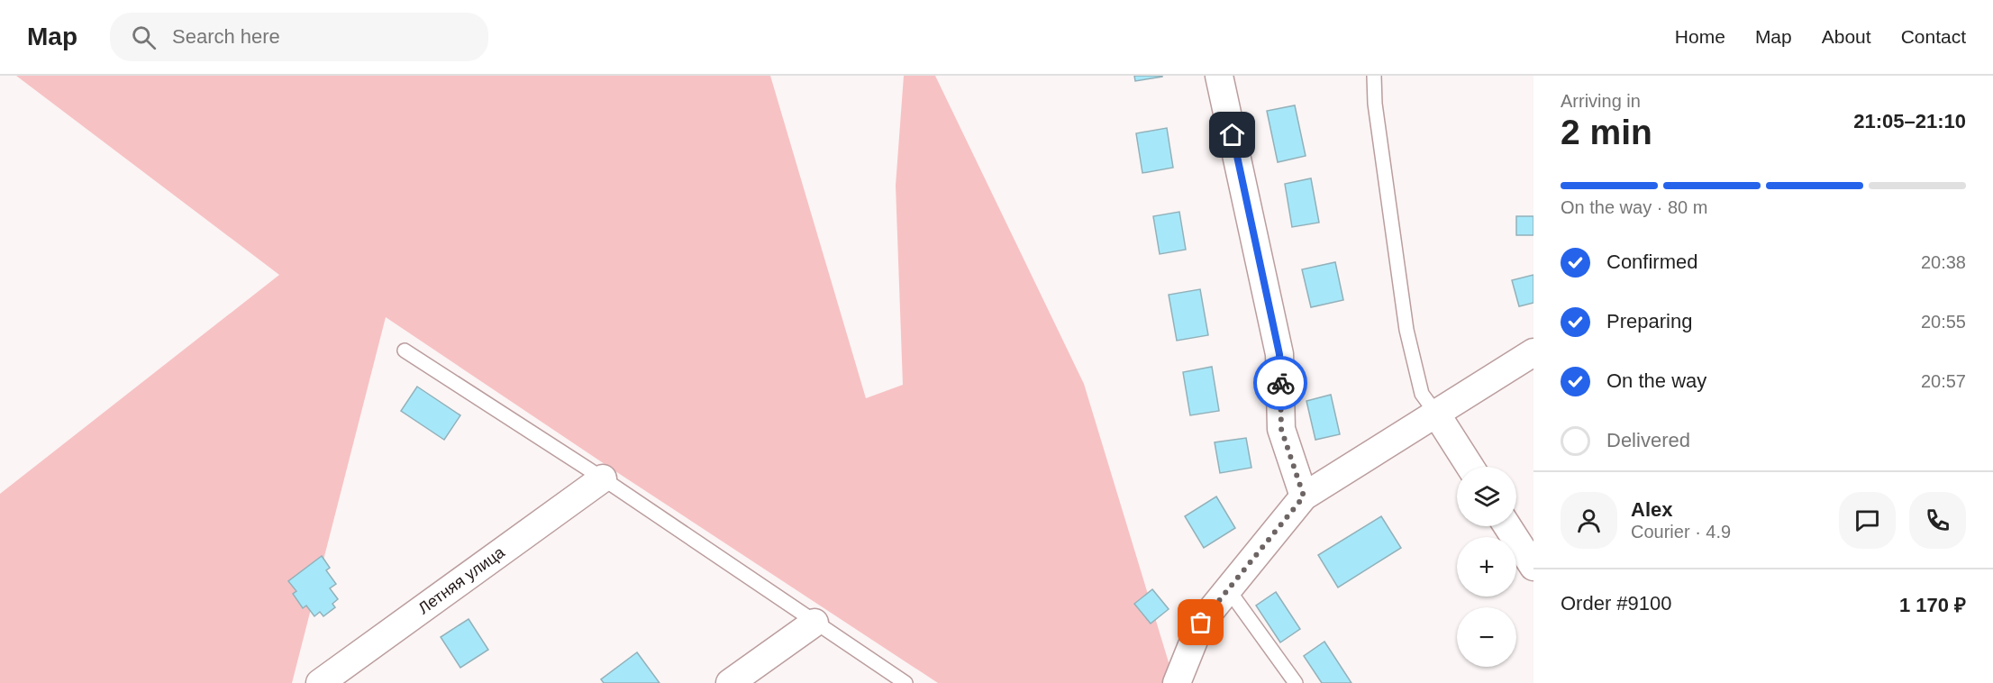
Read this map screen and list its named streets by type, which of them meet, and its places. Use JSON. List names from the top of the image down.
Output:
{
  "streets": {
    "street": ["Летняя улица"]
  },
  "page": {
    "header": "Map",
    "search": "Search here",
    "nav": [
      "Home",
      "Map",
      "About",
      "Contact"
    ],
    "heading": ["2 min", "Arriving in", "21:05–21:10"],
    "panel": [
      "Alex",
      "Courier · 4.9",
      "Order #9100",
      "1 170 ₽"
    ],
    "bar": "On the way · 80 m",
    "list": [
      ["Confirmed", "20:38"],
      ["Preparing", "20:55"],
      ["On the way", "20:57"],
      "Delivered"
    ],
    "map_buttons": ["+", "−"]
  }
}
